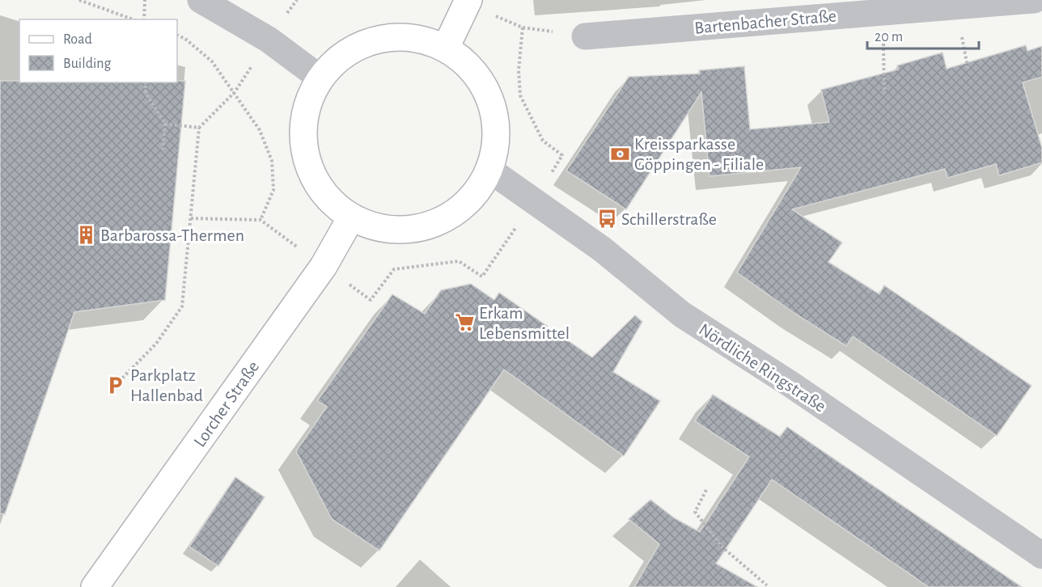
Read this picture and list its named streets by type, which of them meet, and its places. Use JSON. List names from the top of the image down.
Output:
{
  "streets": {
    "main road": ["Lorcher Straße"],
    "street": ["Bartenbacher Straße", "Nördliche Ringstraße"]
  },
  "places": {
    "bank": ["Kreissparkasse Göppingen - Filiale"],
    "bus stop": ["Schillerstraße"],
    "building": ["Barbarossa-Thermen"],
    "supermarket": ["Erkam Lebensmittel"],
    "parking": ["Parkplatz Hallenbad"]
  },
  "legend": ["Road", "Building"],
  "scale_bar": "20 m"
}
